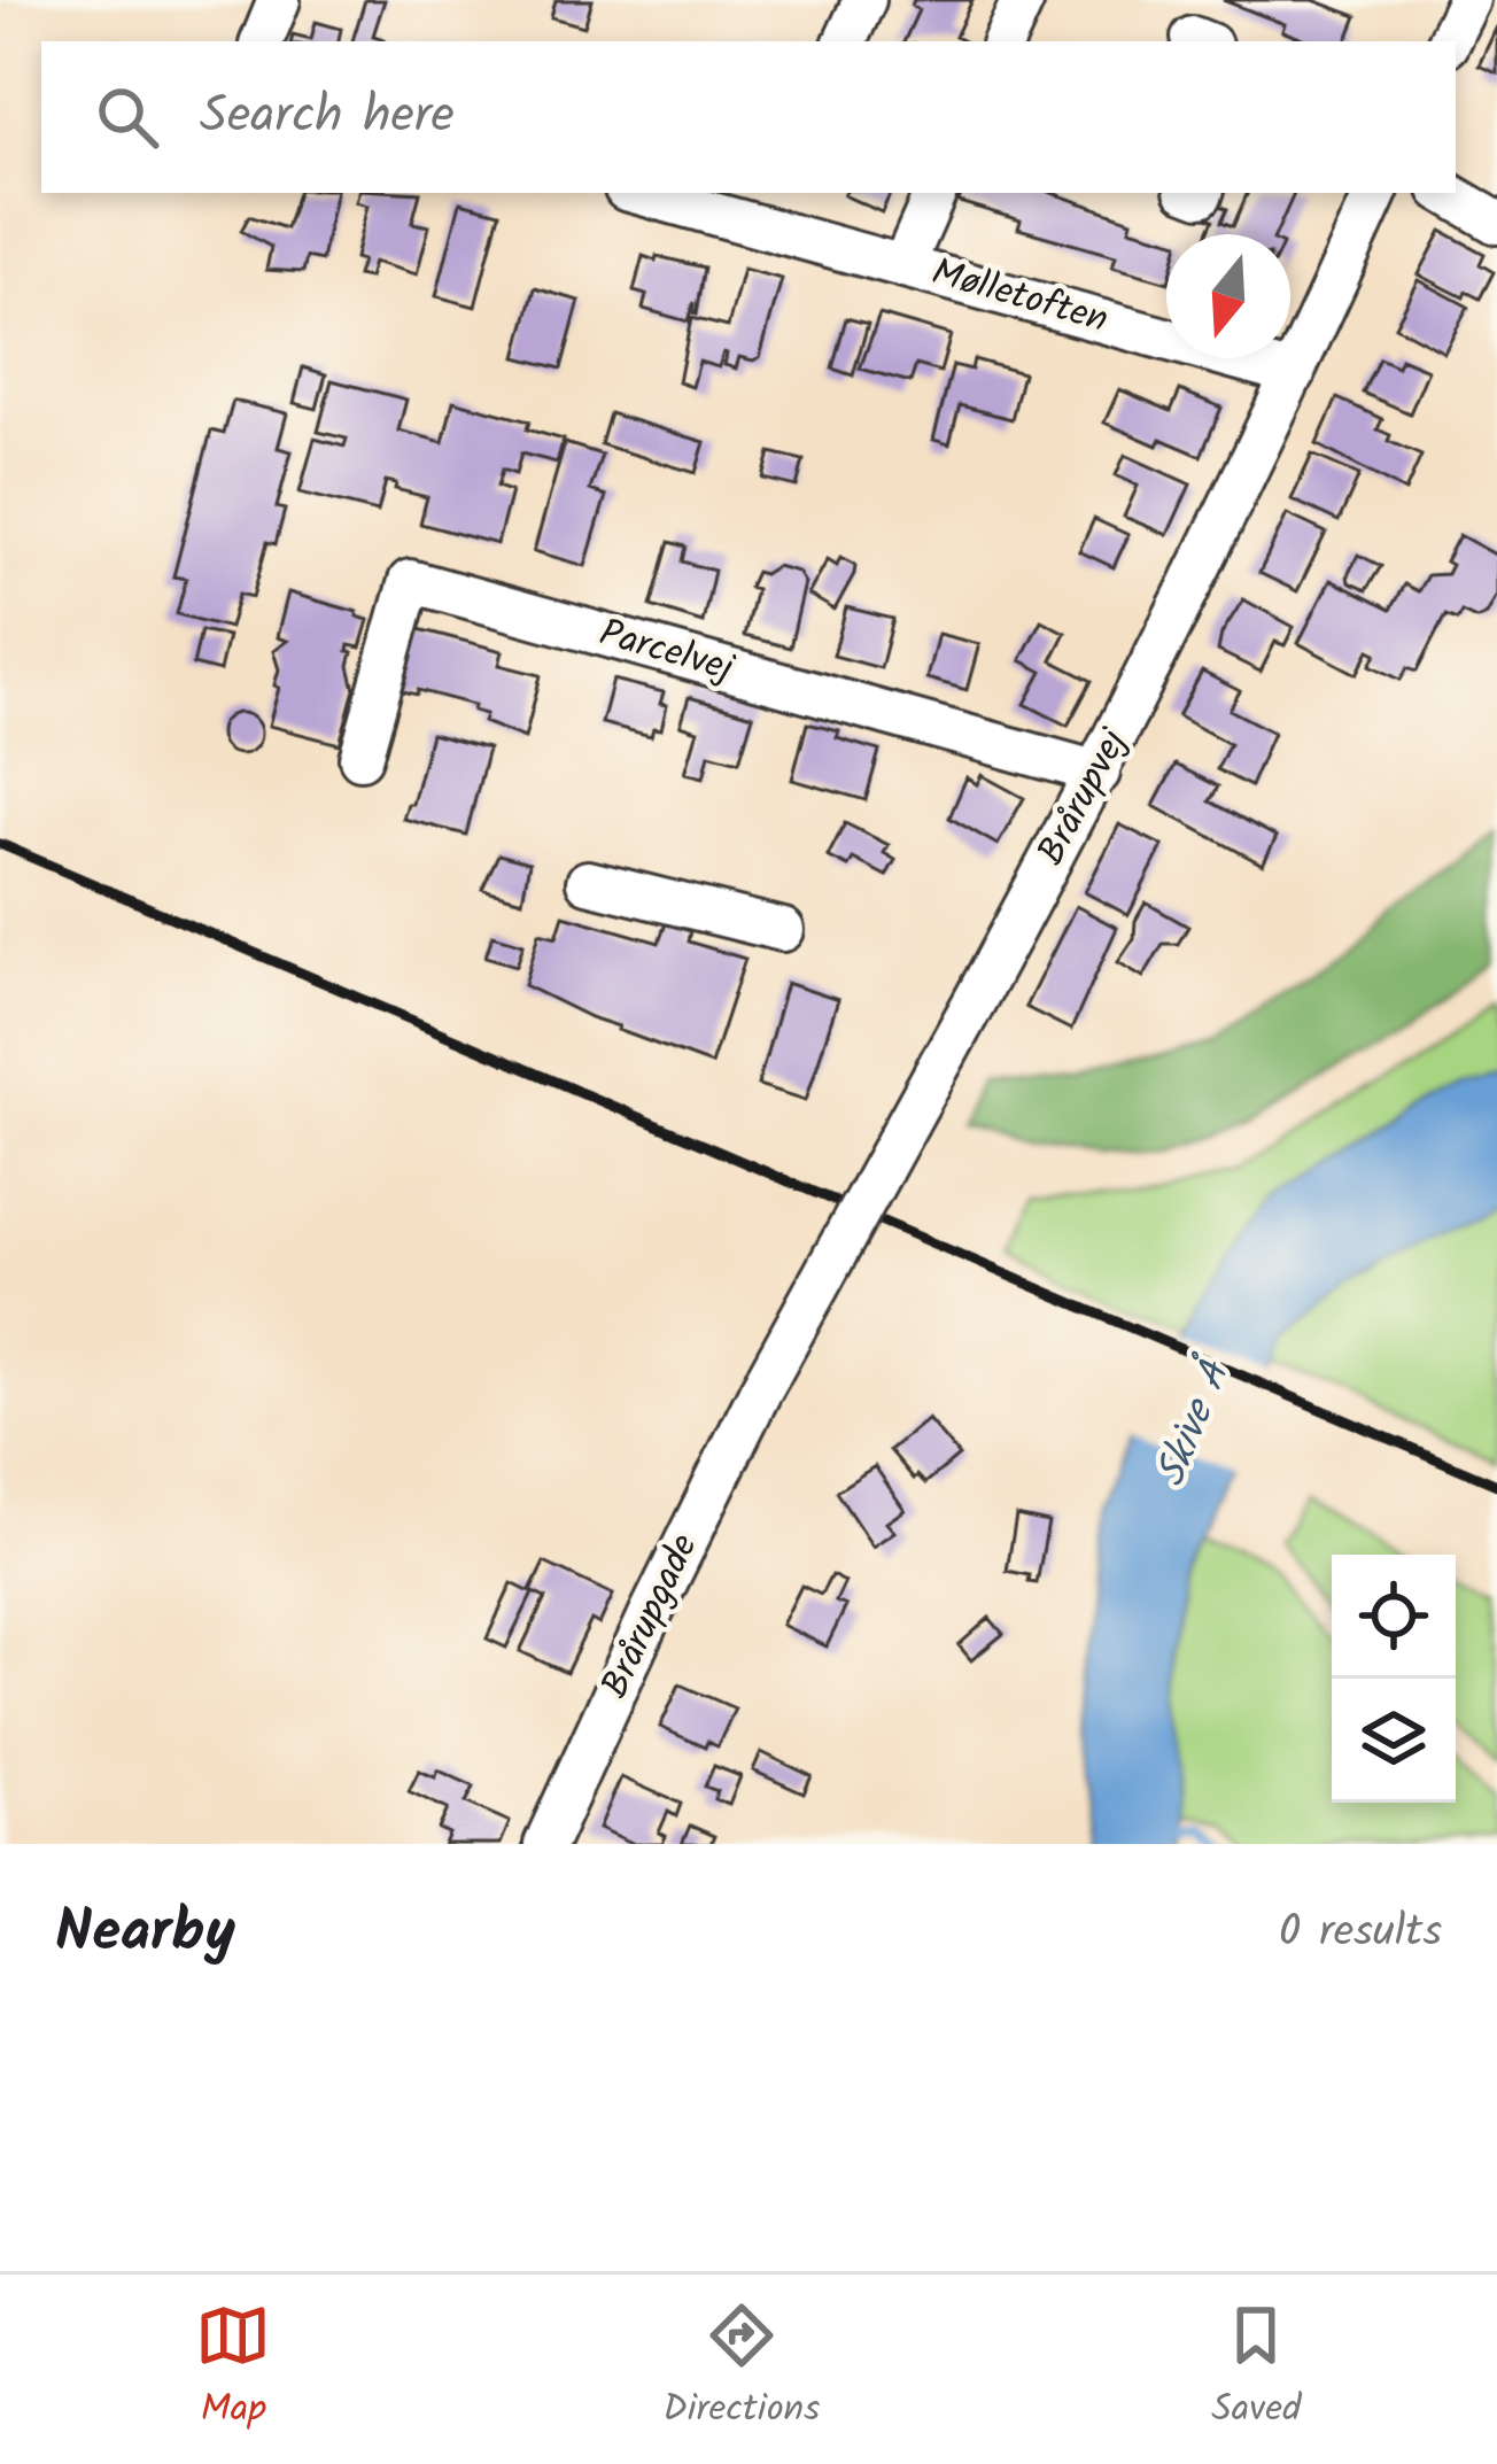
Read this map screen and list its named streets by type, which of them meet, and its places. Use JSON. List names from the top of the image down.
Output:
{
  "streets": {
    "street": [
      "Mølletoften",
      "Parcelvej",
      "Brårupvej",
      "Brårupgade"
    ]
  },
  "crossings": [
    ["Mølletoften", "Brårupvej"],
    ["Parcelvej", "Brårupvej"],
    ["Brårupvej", "Brårupgade"]
  ],
  "water": ["Skive Å"],
  "north": "bottom",
  "page": {
    "search": "Search here",
    "heading": ["Nearby", "0 results"],
    "nav": ["Map", "Directions", "Saved"]
  }
}
